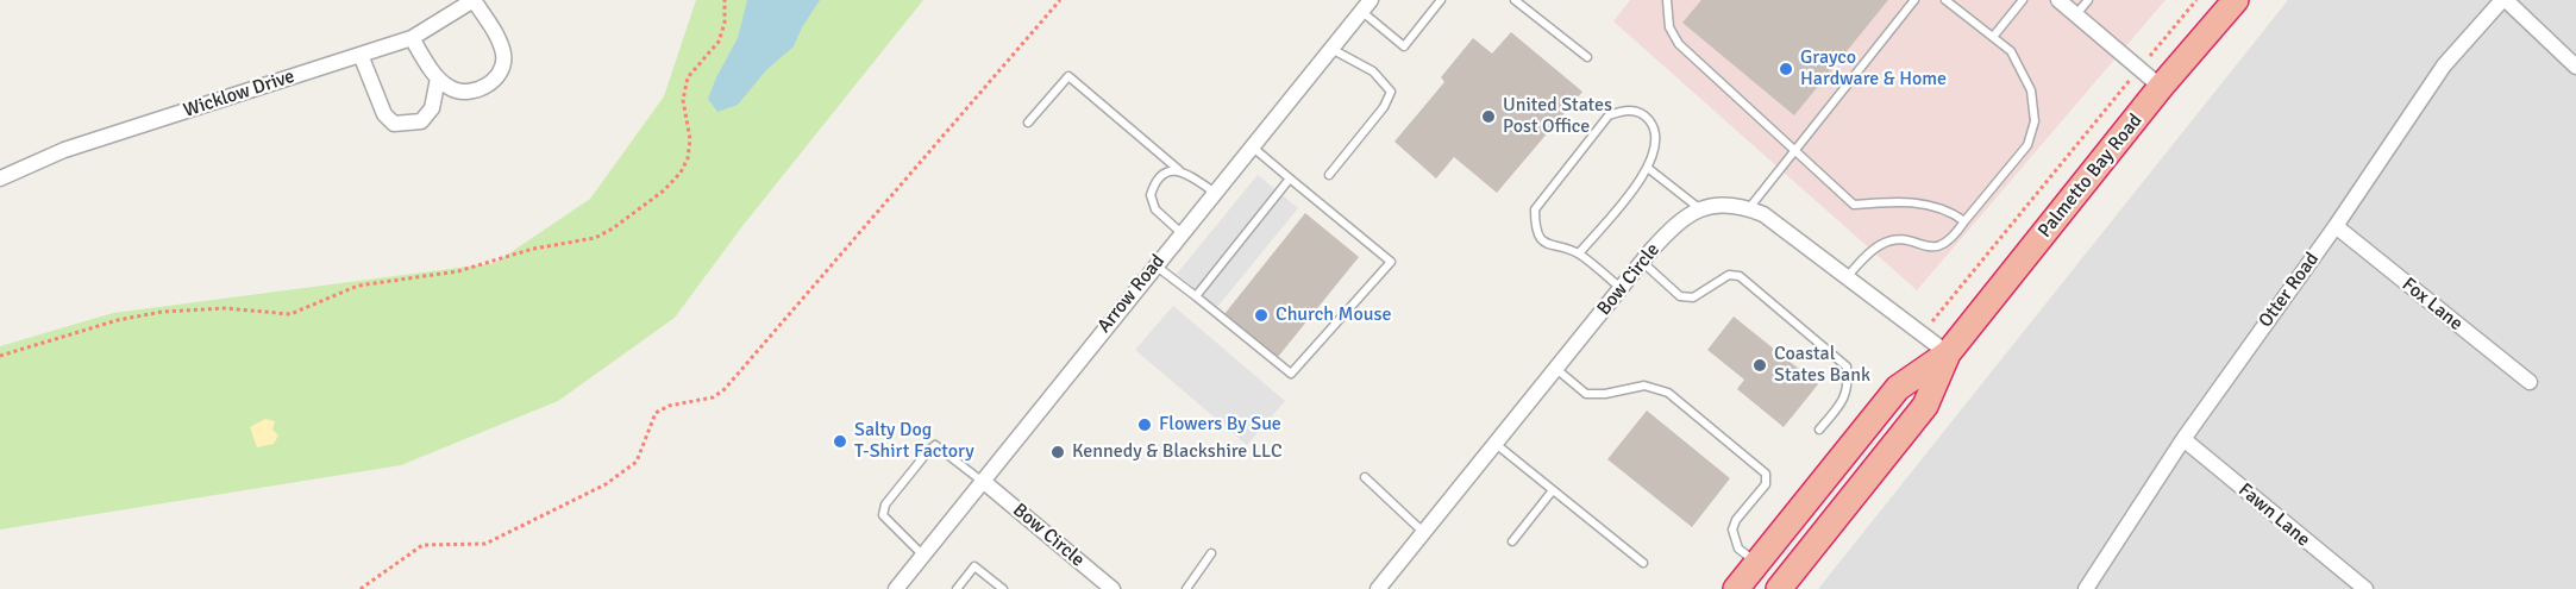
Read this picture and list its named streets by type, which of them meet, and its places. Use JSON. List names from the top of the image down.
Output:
{
  "streets": {
    "highway": ["Palmetto Bay Road"],
    "street": [
      "Wicklow Drive",
      "Bow Circle",
      "Otter Road",
      "Arrow Road",
      "Fox Lane",
      "Fawn Lane"
    ]
  },
  "crossings": [
    ["Bow Circle", "Arrow Road"],
    ["Otter Road", "Fox Lane"],
    ["Otter Road", "Fawn Lane"]
  ],
  "places": [
    "Grayco Hardware & Home",
    "United States Post Office",
    "Church Mouse",
    "Coastal States Bank",
    "Flowers By Sue",
    "Salty Dog T-Shirt Factory",
    "Kennedy & Blackshire LLC"
  ]
}
